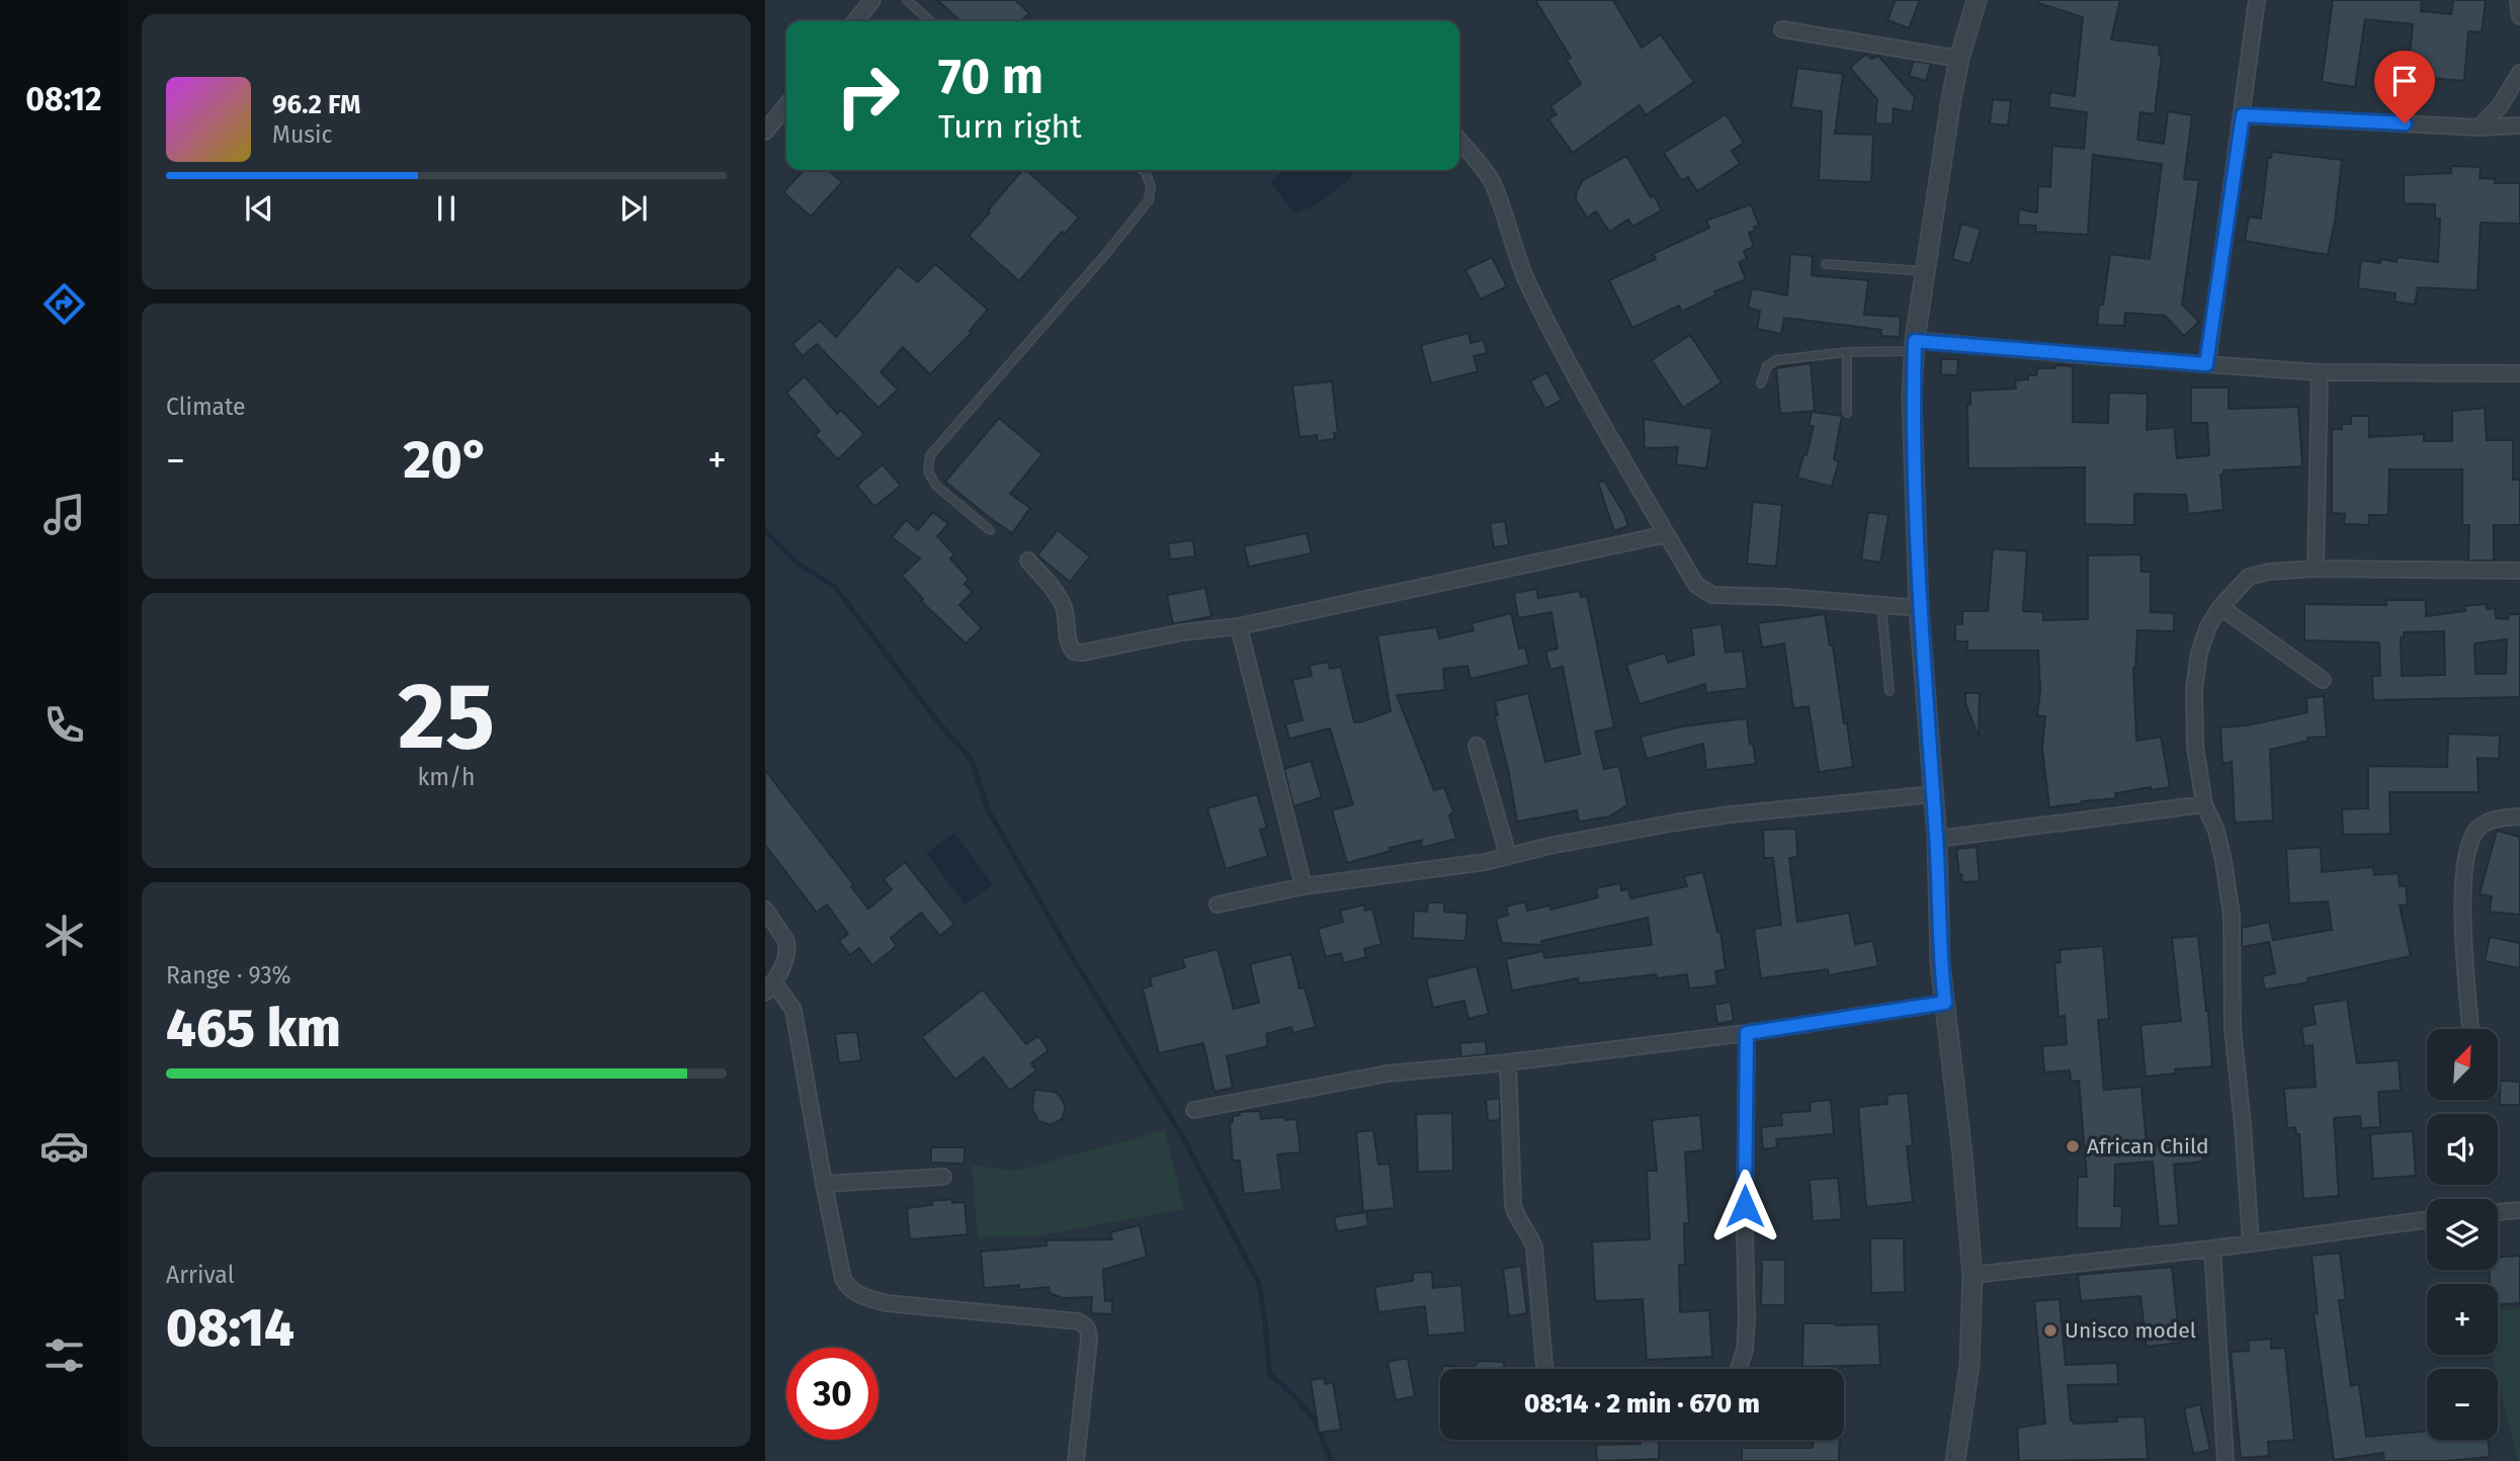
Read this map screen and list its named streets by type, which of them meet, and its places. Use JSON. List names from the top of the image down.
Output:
{
  "places": ["African Child", "Unisco model"],
  "north": "top right",
  "page": {
    "tabs": "08:12",
    "turn": ["70 m", "Turn right"],
    "song": ["96.2 FM", "Music"],
    "tile": [
      "Climate",
      ["25", "km/h"],
      ["Range · 93%", "465 km"],
      ["Arrival", "08:14"]
    ],
    "heat": ["−", "20°", "+"],
    "map_buttons": ["+", "−"],
    "limit": "30",
    "trip": "08:14 · 2 min · 670 m"
  }
}
